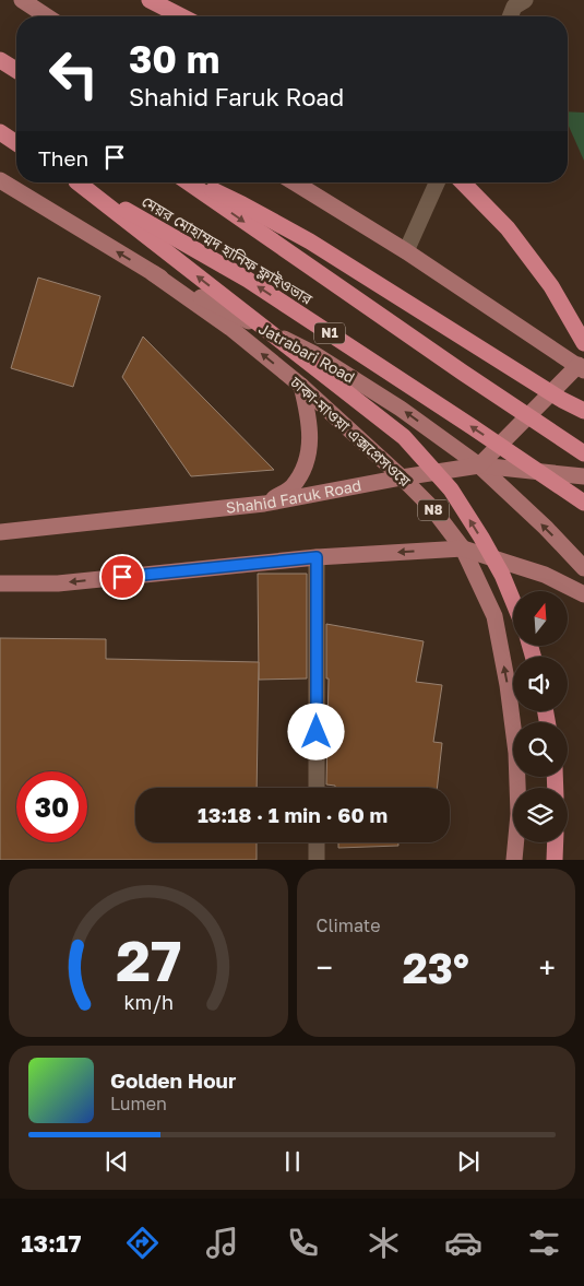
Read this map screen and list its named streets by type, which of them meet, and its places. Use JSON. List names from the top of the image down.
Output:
{
  "streets": {
    "highway": ["মেয়র মোহাম্মদ হানিফ ফ্লাইওভার", "N1"],
    "main road": [
      "Jatrabari Road",
      "ঢাকা-মাওয়া এক্সপ্রেসওয়ে",
      "Shahid Faruk Road",
      "N8"
    ]
  },
  "crossings": [
    ["Jatrabari Road", "ঢাকা-মাওয়া এক্সপ্রেসওয়ে"],
    ["Jatrabari Road", "Shahid Faruk Road"],
    ["ঢাকা-মাওয়া এক্সপ্রেসওয়ে", "Shahid Faruk Road"]
  ],
  "one_way": ["ঢাকা-মাওয়া এক্সপ্রেসওয়ে"],
  "north": "top",
  "page": {
    "turn": ["30 m", "Shahid Faruk Road"],
    "then": "Then",
    "limit": "30",
    "trip": "13:18 · 1 min · 60 m",
    "tile": "Climate",
    "heat": ["−", "23°", "+"],
    "song": ["Golden Hour", "Lumen"],
    "tabs": "13:17",
    "gauge": ["27", "km/h"]
  }
}
